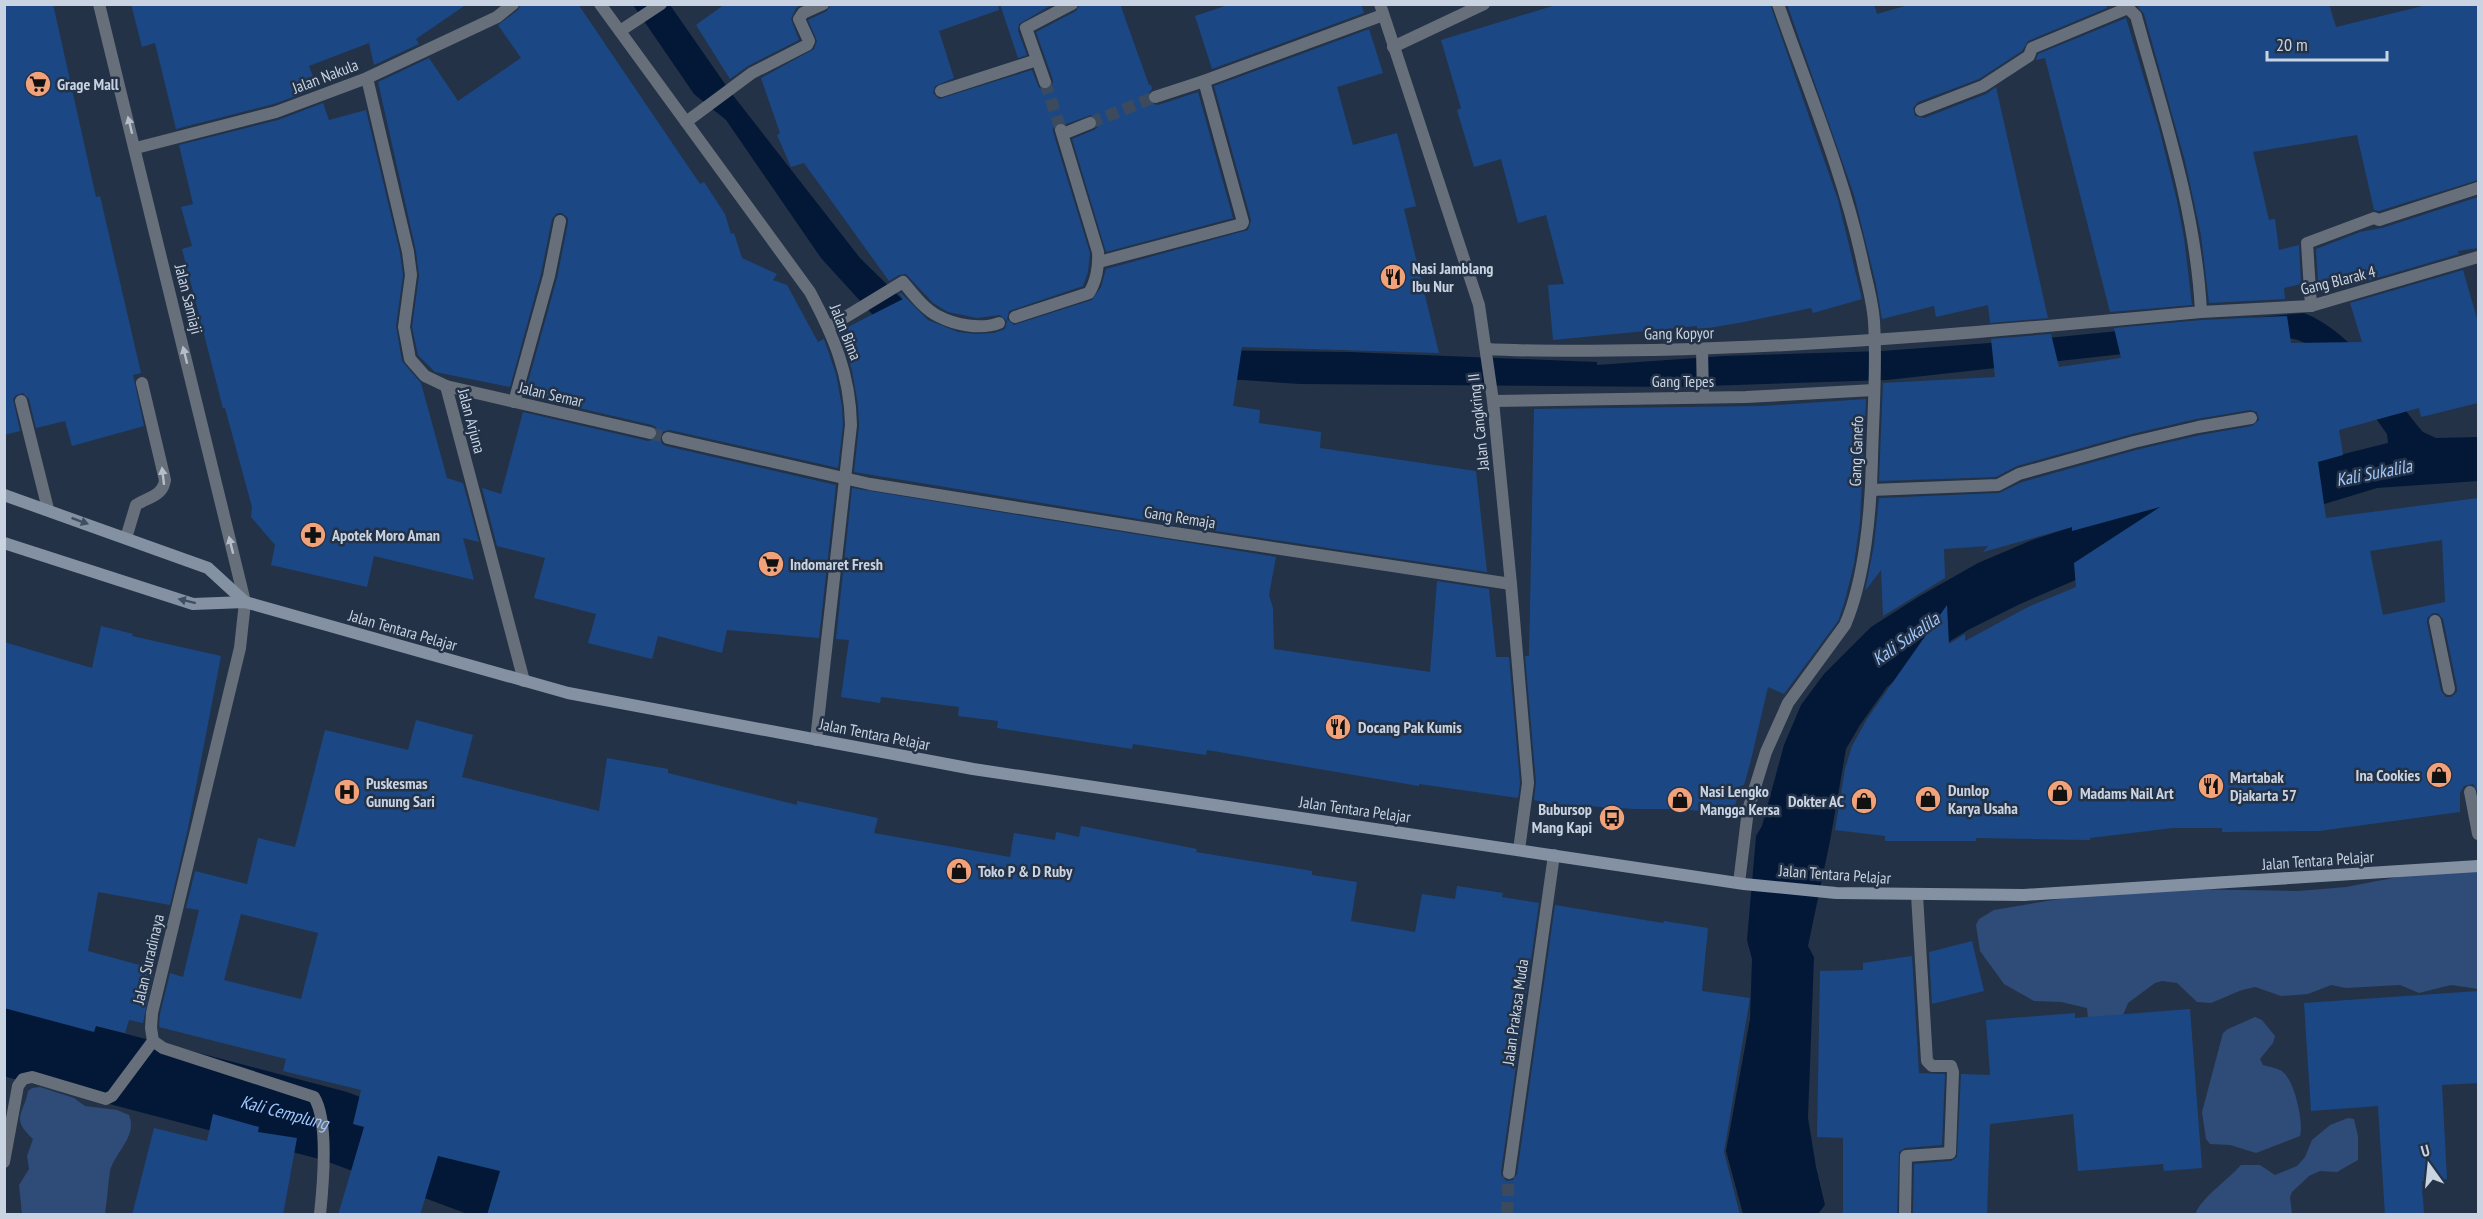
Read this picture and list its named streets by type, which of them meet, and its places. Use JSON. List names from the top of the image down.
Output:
{
  "streets": {
    "main road": ["Jalan Tentara Pelajar"],
    "street": [
      "Jalan Nakula",
      "Gang Blarak 4",
      "Jalan Samiaji",
      "Jalan Bima",
      "Gang Kopyor",
      "Gang Tepes",
      "Jalan Semar",
      "Jalan Arjuna",
      "Jalan Cangkring II",
      "Gang Ganefo",
      "Gang Remaja",
      "Jalan Suradinaya",
      "Jalan Prakasa Muda"
    ]
  },
  "crossings": [
    ["Jalan Nakula", "Jalan Samiaji"],
    ["Jalan Nakula", "Jalan Arjuna"],
    ["Gang Blarak 4", "Gang Kopyor"],
    ["Gang Blarak 4", "Gang Ganefo"],
    ["Jalan Samiaji", "Jalan Tentara Pelajar"],
    ["Jalan Samiaji", "Jalan Suradinaya"],
    ["Jalan Bima", "Gang Remaja"],
    ["Jalan Bima", "Jalan Tentara Pelajar"],
    ["Gang Kopyor", "Jalan Cangkring II"],
    ["Gang Kopyor", "Gang Ganefo"],
    ["Gang Tepes", "Jalan Cangkring II"],
    ["Gang Tepes", "Gang Ganefo"],
    ["Jalan Semar", "Jalan Arjuna"],
    ["Jalan Arjuna", "Jalan Tentara Pelajar"],
    ["Jalan Cangkring II", "Gang Remaja"],
    ["Jalan Cangkring II", "Jalan Tentara Pelajar"],
    ["Gang Ganefo", "Jalan Tentara Pelajar"],
    ["Jalan Tentara Pelajar", "Jalan Suradinaya"],
    ["Jalan Tentara Pelajar", "Jalan Prakasa Muda"]
  ],
  "one_way": ["Jalan Samiaji"],
  "water": ["Kali Sukalila", "Kali Cemplung"],
  "places": {
    "supermarket": ["Grage Mall", "Indomaret Fresh"],
    "restaurant": ["Nasi Jamblang Ibu Nur", "Docang Pak Kumis", "Martabak Djakarta 57"],
    "pharmacy": ["Apotek Moro Aman"],
    "shop": [
      "Ina Cookies",
      "Madams Nail Art",
      "Dunlop Karya Usaha",
      "Nasi Lengko Mangga Kersa",
      "Dokter AC",
      "Toko P & D Ruby"
    ],
    "hospital": ["Puskesmas Gunung Sari"],
    "bus stop": ["Bubursop Mang Kapi"]
  },
  "scale_bar": "20 m",
  "north": "top"
}
